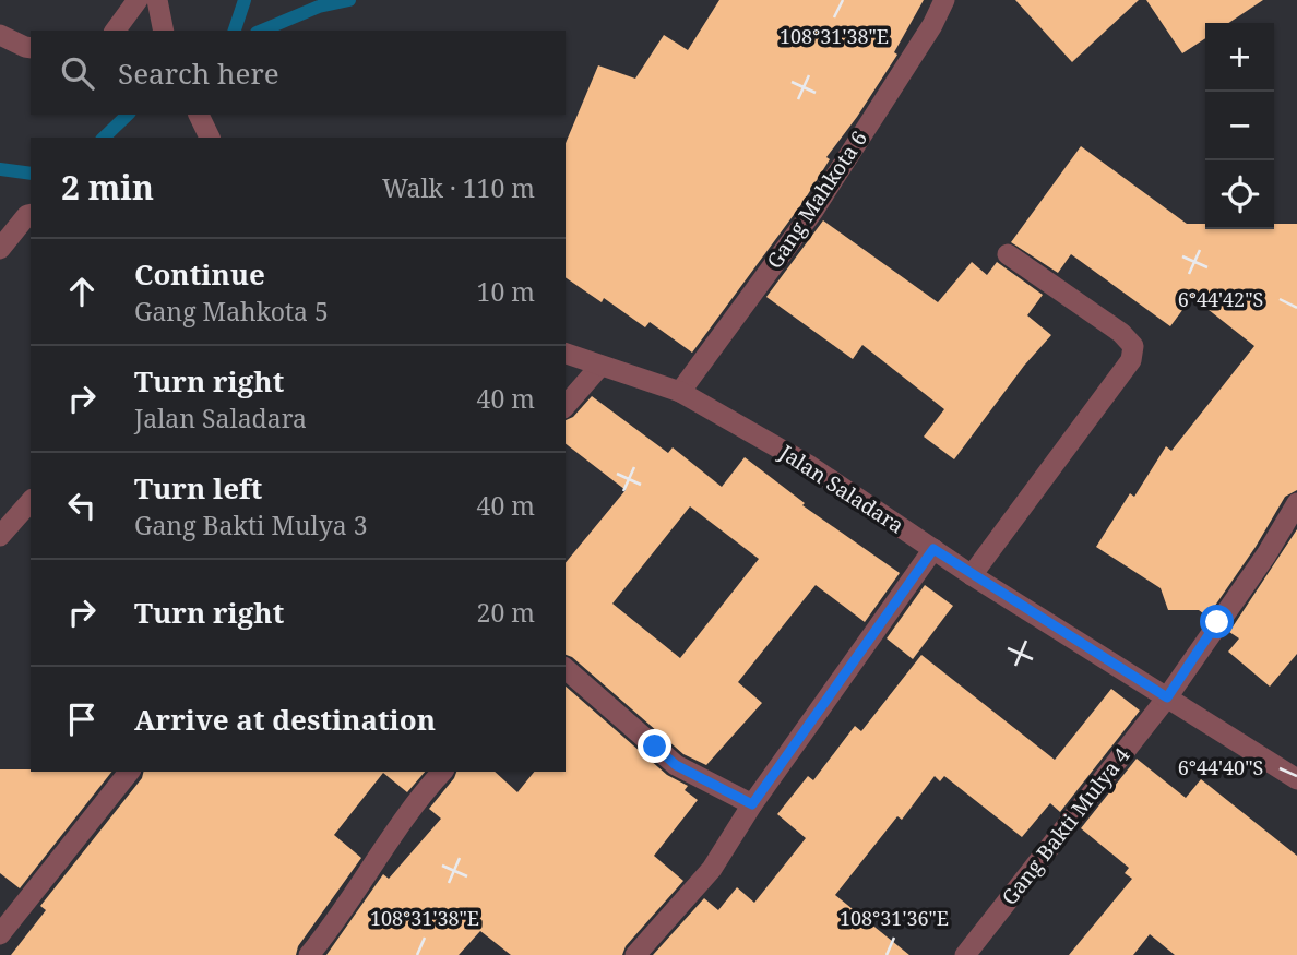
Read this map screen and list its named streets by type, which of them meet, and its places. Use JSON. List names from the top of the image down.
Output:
{
  "streets": {
    "street": ["Gang Mahkota 6", "Jalan Saladara", "Gang Bakti Mulya 4"]
  },
  "crossings": [
    ["Gang Mahkota 6", "Jalan Saladara"],
    ["Jalan Saladara", "Gang Bakti Mulya 4"]
  ],
  "page": {
    "map_buttons": ["+", "−"],
    "search": "Search here",
    "heading": ["2 min", "Walk · 110 m"],
    "list": [
      ["Continue", "Gang Mahkota 5", "10 m"],
      ["Turn right", "Jalan Saladara", "40 m"],
      ["Turn left", "Gang Bakti Mulya 3", "40 m"],
      ["Turn right", "20 m"],
      "Arrive at destination"
    ]
  },
  "coordinates": [
    "108°31'38\"E",
    "6°44'42\"S",
    "6°44'40\"S",
    "108°31'36\"E"
  ]
}
